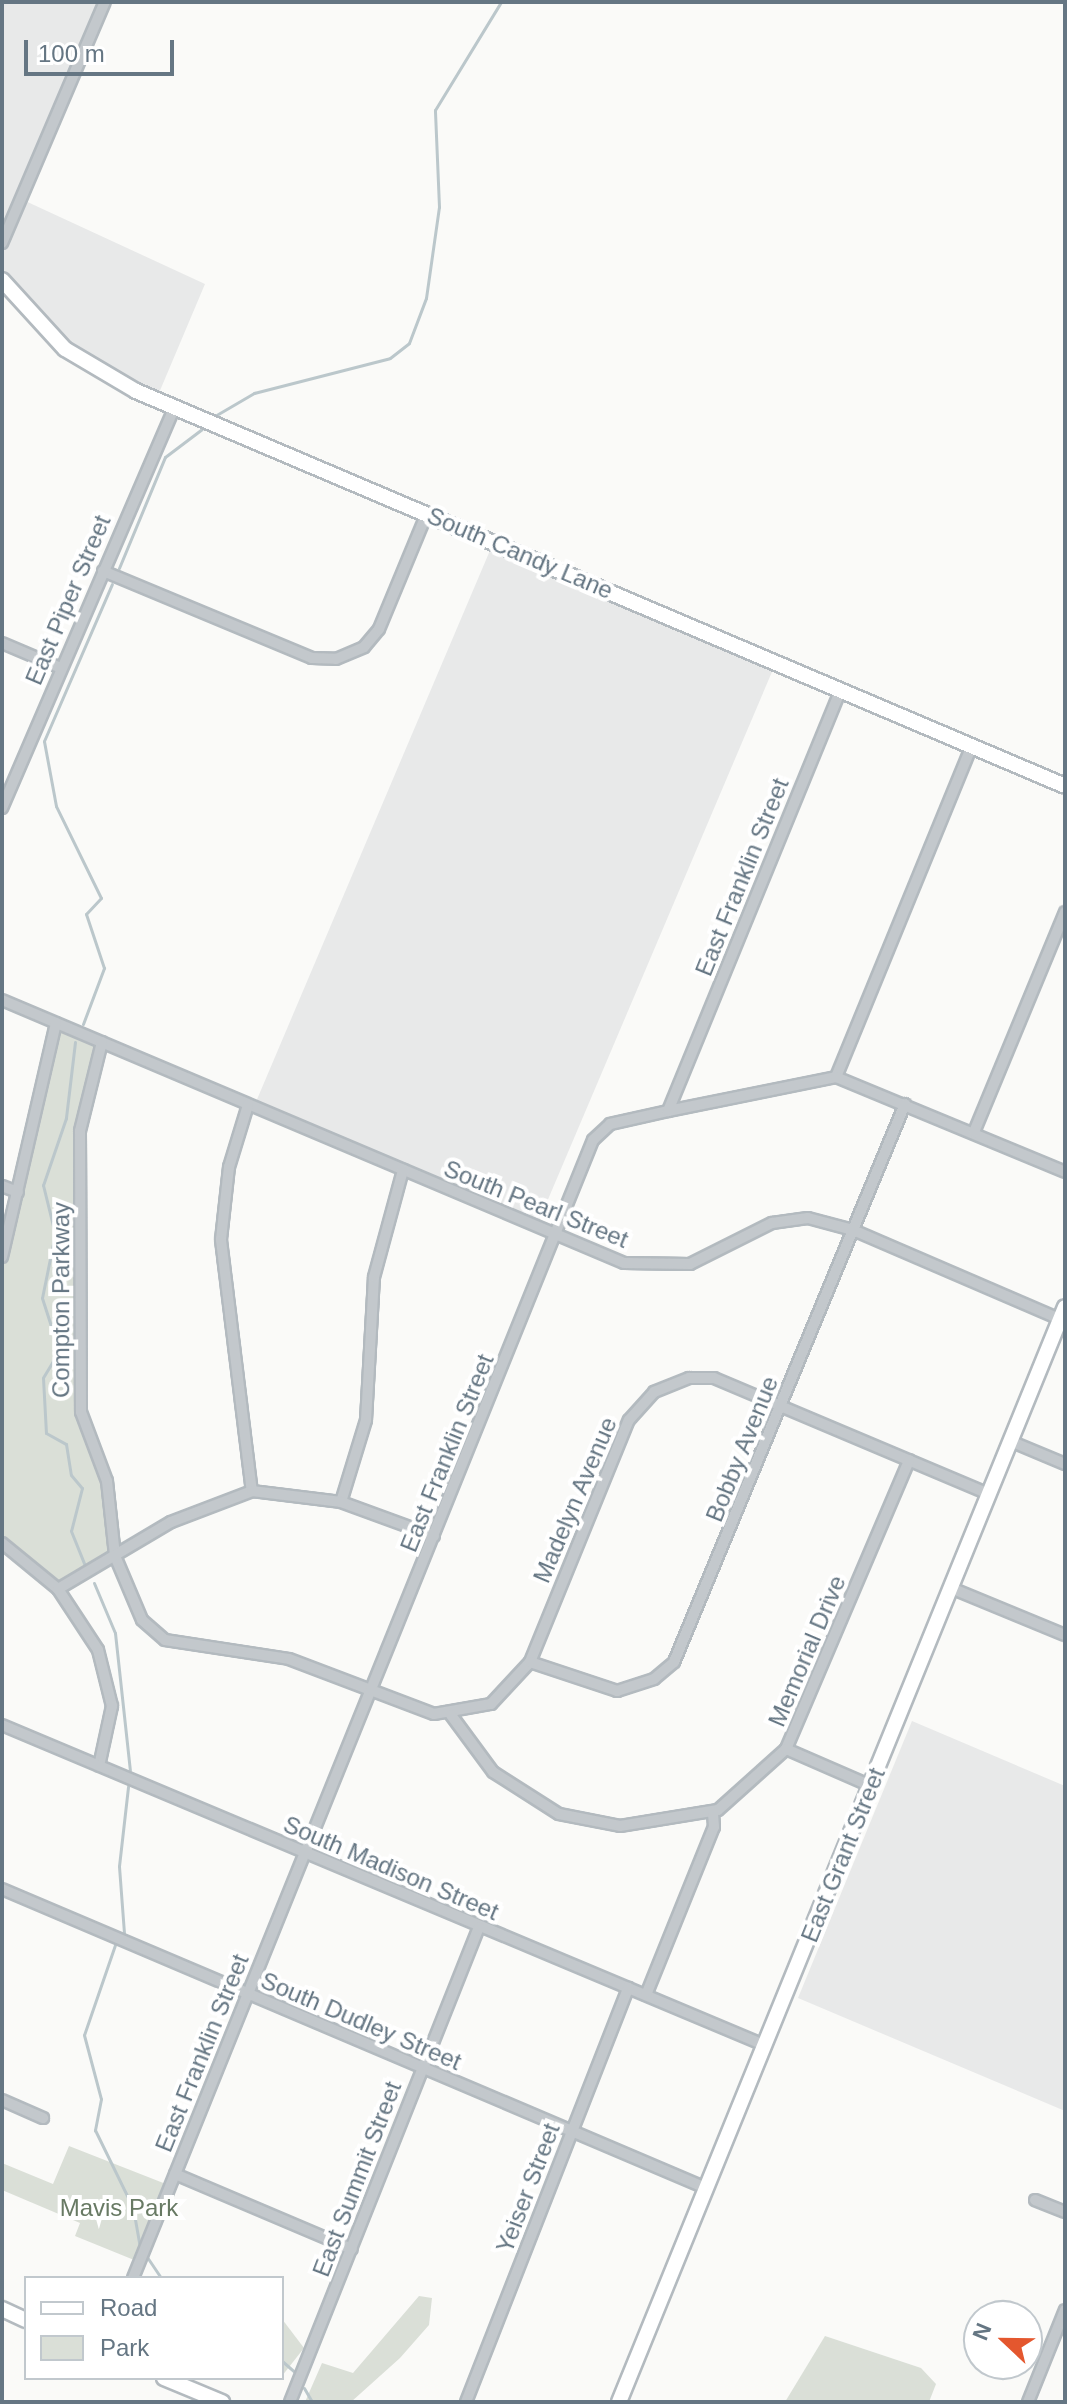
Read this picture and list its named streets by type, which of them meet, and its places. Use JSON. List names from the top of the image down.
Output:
{
  "streets": {
    "main road": ["South Candy Lane", "East Grant Street"],
    "street": [
      "East Piper Street",
      "East Franklin Street",
      "South Pearl Street",
      "Compton Parkway",
      "Bobby Avenue",
      "Madelyn Avenue",
      "Memorial Drive",
      "South Madison Street",
      "South Dudley Street",
      "East Summit Street",
      "Yeiser Street"
    ]
  },
  "crossings": [
    ["South Candy Lane", "East Piper Street"],
    ["South Candy Lane", "East Franklin Street"],
    ["East Franklin Street", "South Pearl Street"],
    ["East Franklin Street", "South Madison Street"],
    ["East Franklin Street", "South Dudley Street"],
    ["South Pearl Street", "Compton Parkway"],
    ["South Pearl Street", "Bobby Avenue"],
    ["South Pearl Street", "East Grant Street"],
    ["Bobby Avenue", "Madelyn Avenue"],
    ["Madelyn Avenue", "Memorial Drive"],
    ["Madelyn Avenue", "East Grant Street"],
    ["East Grant Street", "South Madison Street"],
    ["East Grant Street", "South Dudley Street"],
    ["South Madison Street", "East Summit Street"],
    ["South Madison Street", "Yeiser Street"],
    ["South Dudley Street", "East Summit Street"],
    ["South Dudley Street", "Yeiser Street"]
  ],
  "parks": ["Mavis Park"],
  "legend": ["Road", "Park"],
  "scale_bar": "100 m",
  "north": "left"
}
